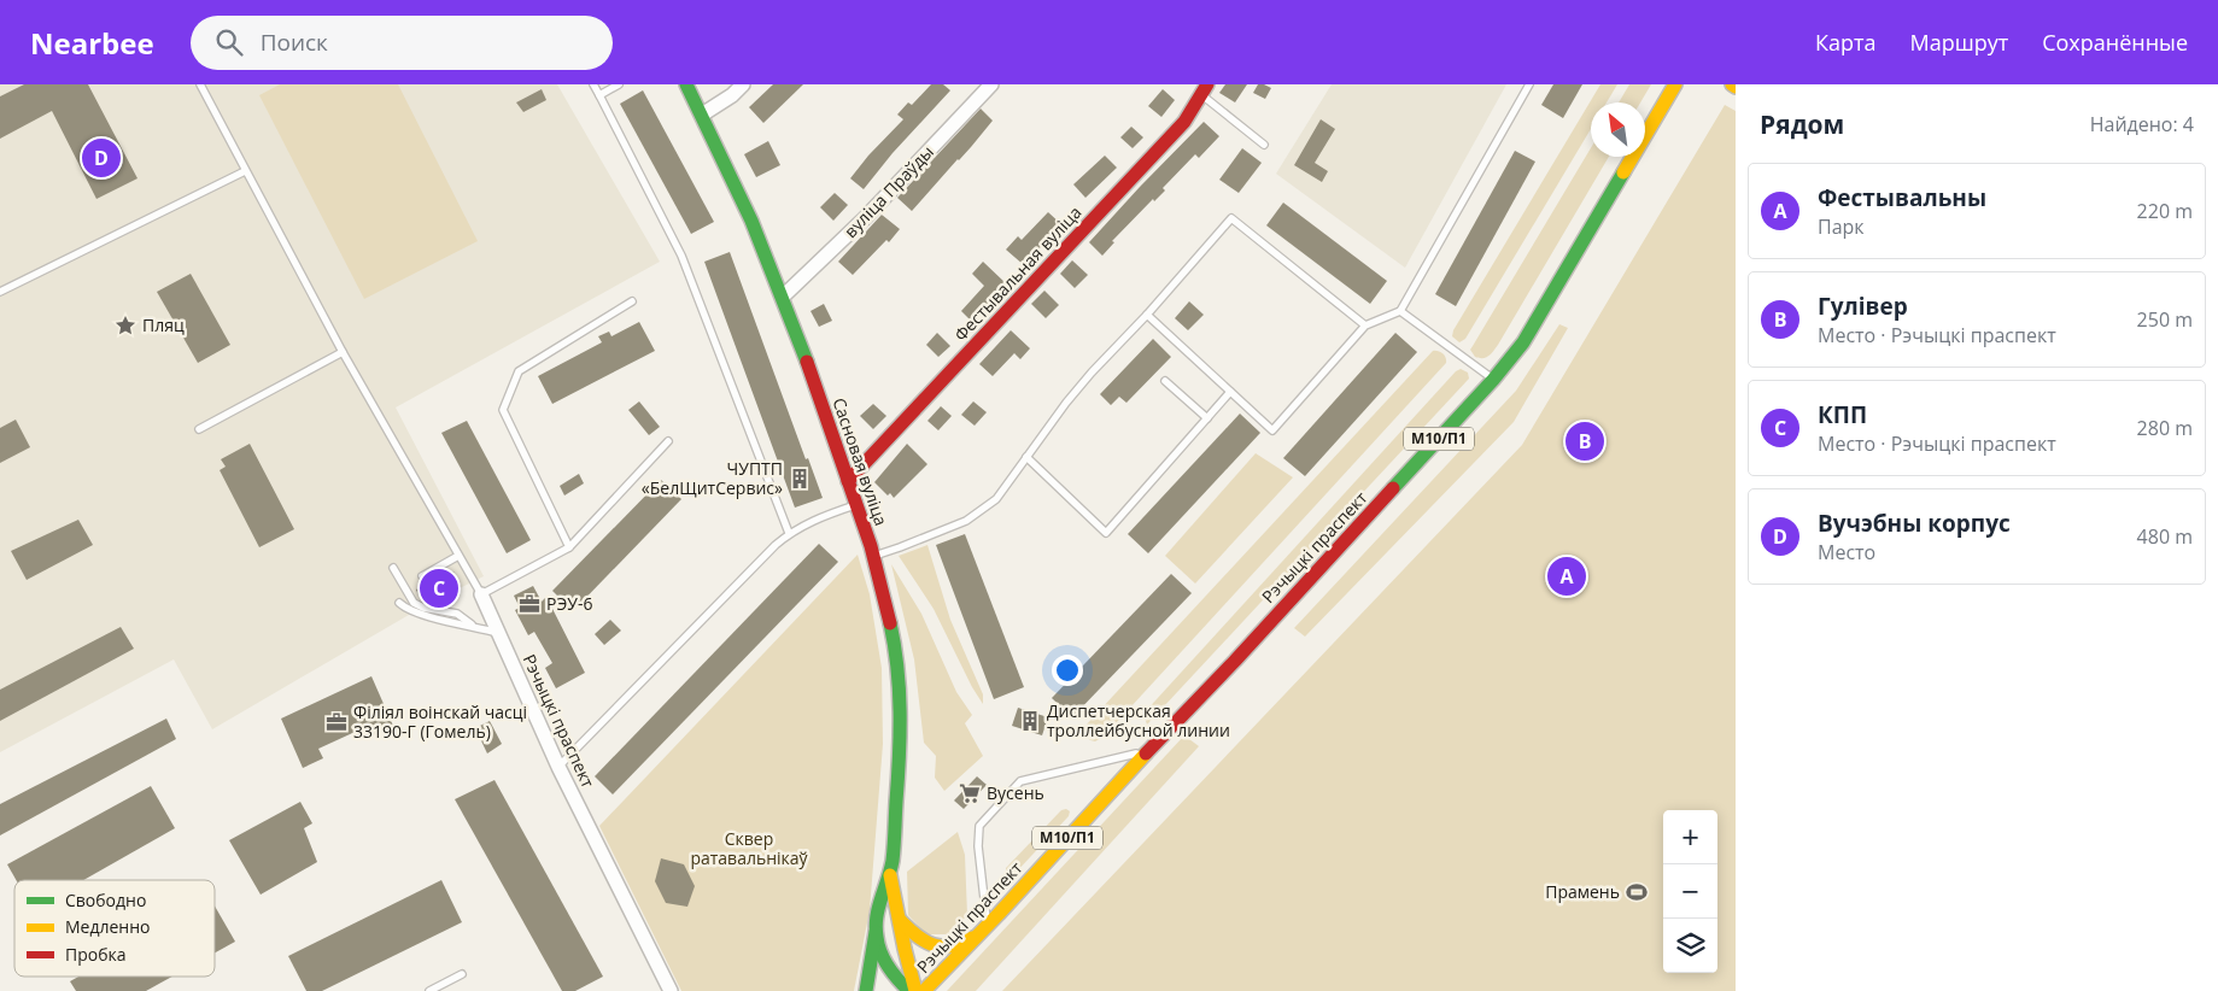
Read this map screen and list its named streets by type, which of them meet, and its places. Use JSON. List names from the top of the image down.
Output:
{
  "streets": {
    "main road": [
      "Фестывальная вуліца",
      "М10/П1",
      "Сасновая вуліца",
      "Рэчыцкі праспект"
    ],
    "street": ["вуліца Праўды"]
  },
  "crossings": [
    ["вуліца Праўды", "Сасновая вуліца"],
    ["Фестывальная вуліца", "Сасновая вуліца"]
  ],
  "parks": ["Сквер ратавальнікаў"],
  "places": {
    "place": ["Пляц"],
    "building": ["ЧУПТП «БелЩитСервис»", "Диспетчерская троллейбусной линии"],
    "office": ["РЭУ-6", "Філіял воінскай часці 33190-Г (Гомель)"],
    "supermarket": ["Вусень"],
    "sports": ["Прамень"]
  },
  "legend": ["Свободно", "Медленно", "Пробка"],
  "north": "top left",
  "page": {
    "header": "Nearbee",
    "search": "Поиск",
    "nav": ["Карта", "Маршрут", "Сохранённые"],
    "heading": ["Рядом", "Найдено: 4"],
    "pins": [
      "D",
      "B",
      "A",
      "C"
    ],
    "list": [
      {
        "mark": "A",
        "name": "Фестывальны",
        "note": "Парк",
        "value": "220 m"
      },
      {
        "mark": "B",
        "name": "Гулівер",
        "note": "Место · Рэчыцкі праспект",
        "value": "250 m"
      },
      {
        "mark": "C",
        "name": "КПП",
        "note": "Место · Рэчыцкі праспект",
        "value": "280 m"
      },
      {
        "mark": "D",
        "name": "Вучэбны корпус",
        "note": "Место",
        "value": "480 m"
      }
    ],
    "map_buttons": ["+", "−"]
  }
}
